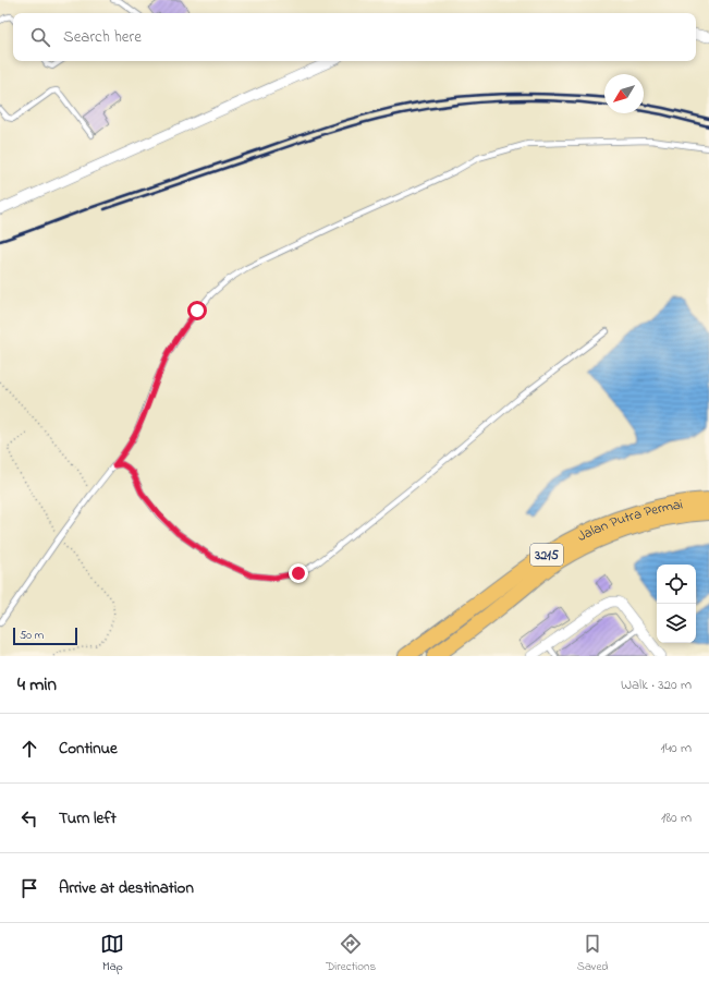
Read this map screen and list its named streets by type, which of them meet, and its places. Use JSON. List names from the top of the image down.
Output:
{
  "streets": {
    "main road": ["Jalan Putra Permai", "3215"]
  },
  "scale_bar": "50 m",
  "north": "bottom left",
  "page": {
    "search": "Search here",
    "scale": "50 m",
    "heading": ["4 min", "Walk · 320 m"],
    "list": [
      ["Continue", "140 m"],
      ["Turn left", "180 m"],
      "Arrive at destination"
    ],
    "nav": ["Map", "Directions", "Saved"]
  }
}
